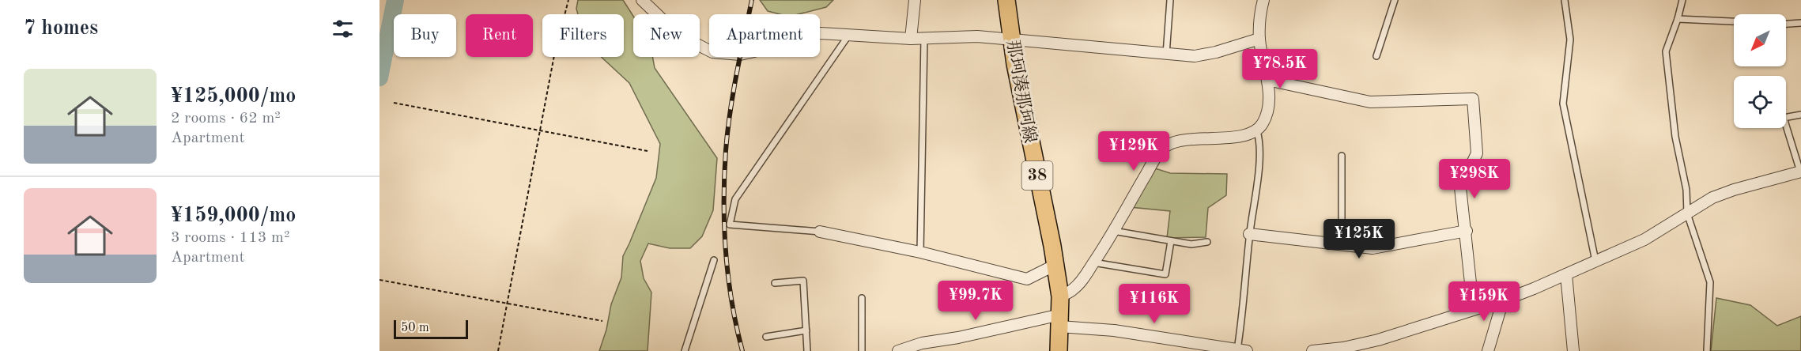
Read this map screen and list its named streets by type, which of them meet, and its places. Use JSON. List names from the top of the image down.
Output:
{
  "streets": {
    "main road": ["那珂湊那珂線", "38"]
  },
  "scale_bar": "50 m",
  "north": "bottom left",
  "page": {
    "heading": "7 homes",
    "chip": [
      "Buy",
      "Rent",
      "Filters",
      "New",
      "Apartment"
    ],
    "price": [
      "¥78.5K",
      "¥129K",
      "¥298K",
      "¥125K",
      "¥99.7K",
      "¥159K",
      "¥116K"
    ],
    "list": [
      {
        "name": "¥125,000/mo",
        "note": "2 rooms · 62 m² · Apartment"
      },
      {
        "name": "¥159,000/mo",
        "note": "3 rooms · 113 m² · Apartment"
      }
    ],
    "scale": "50 m"
  }
}
